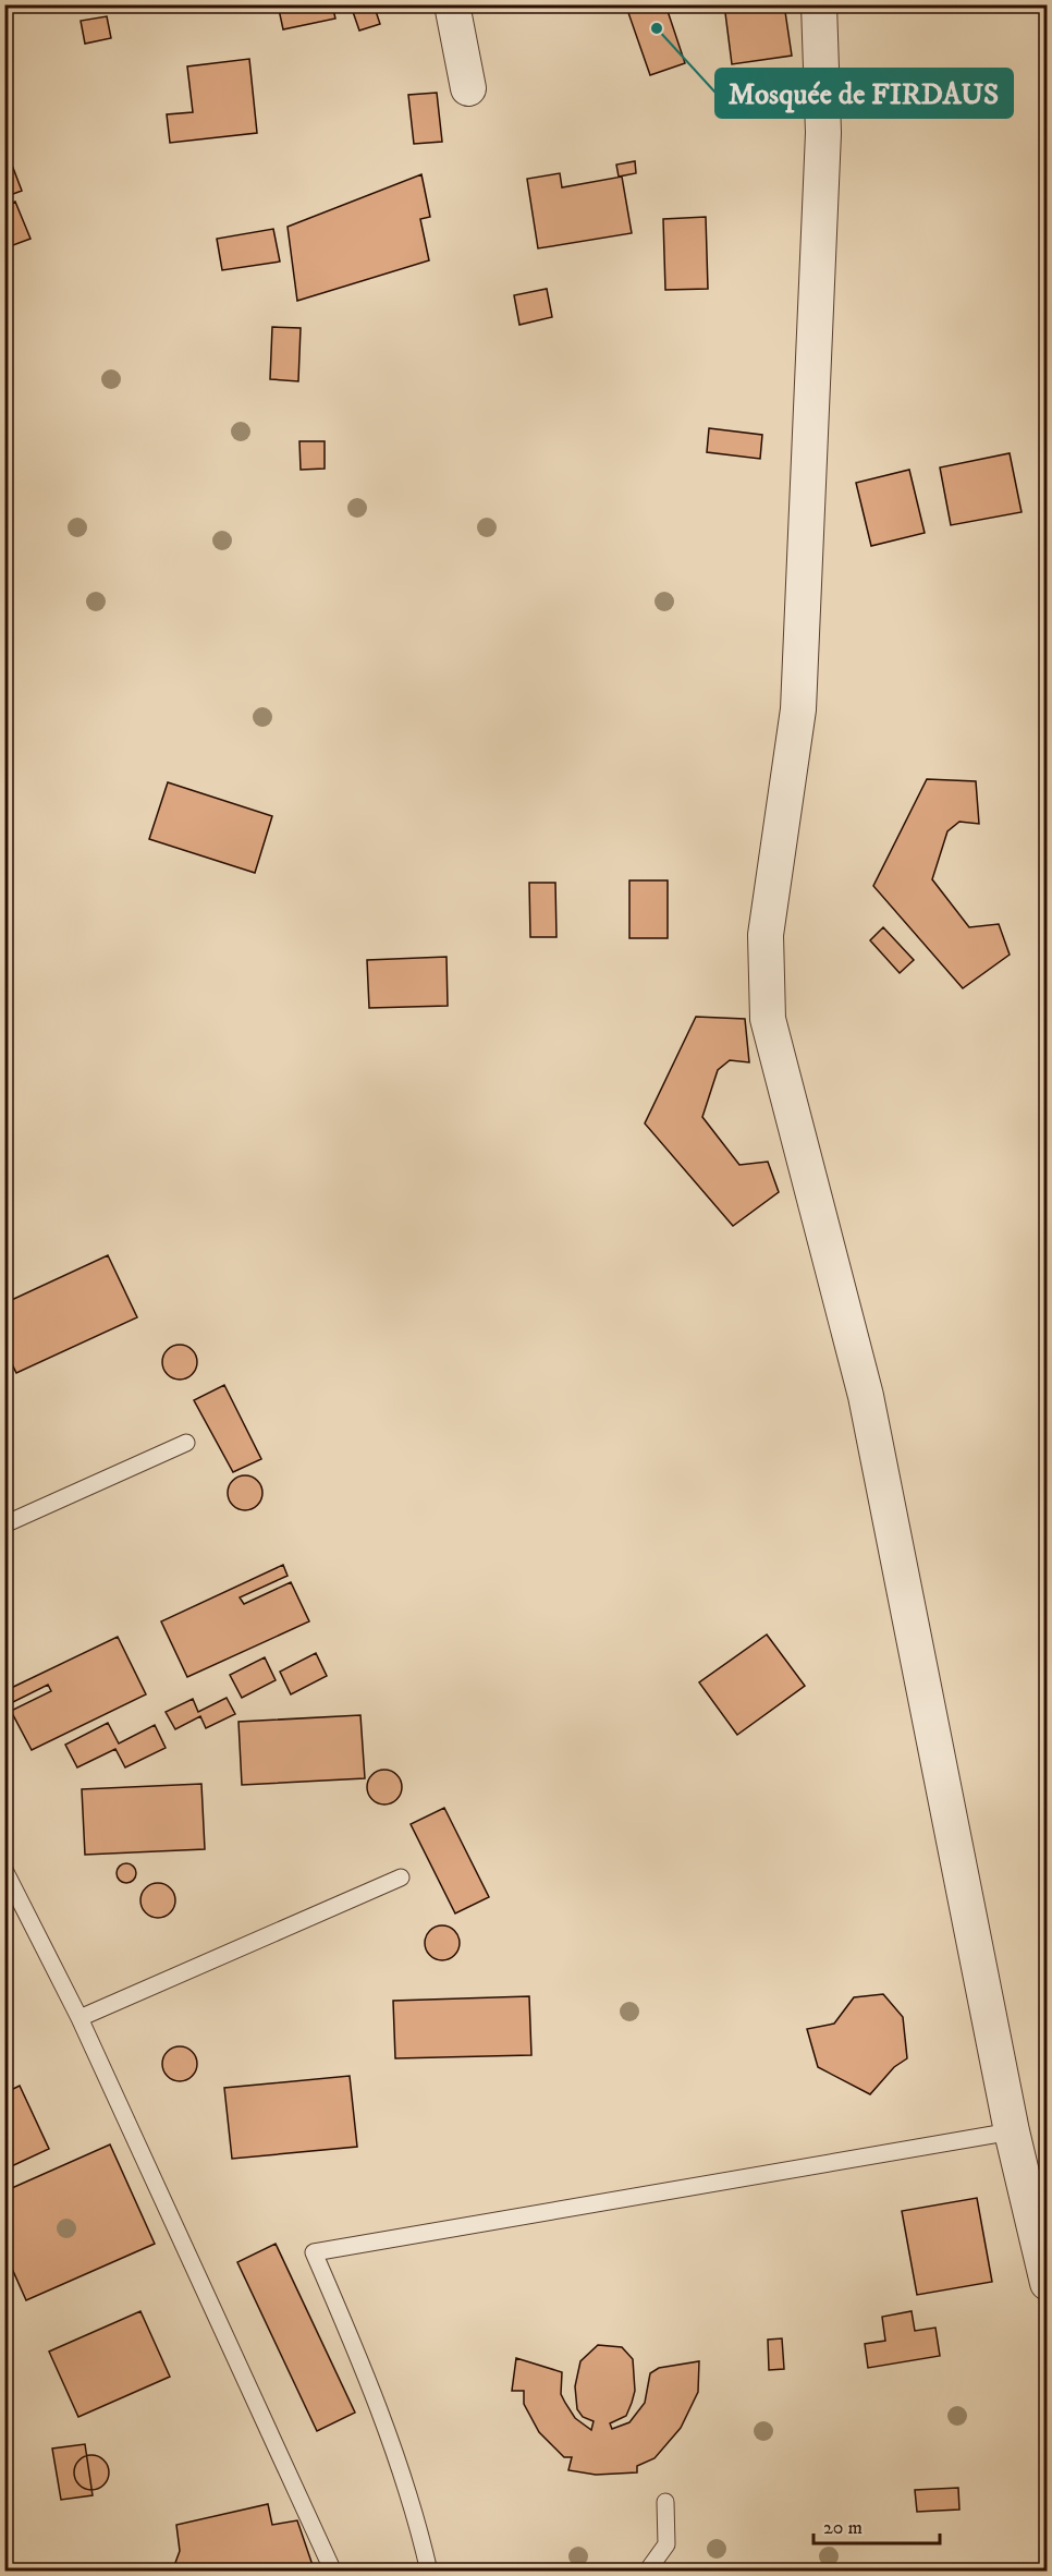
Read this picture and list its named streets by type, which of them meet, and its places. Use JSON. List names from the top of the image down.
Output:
{
  "places": ["Mosquée de FIRDAUS"],
  "scale_bar": "20 m"
}
